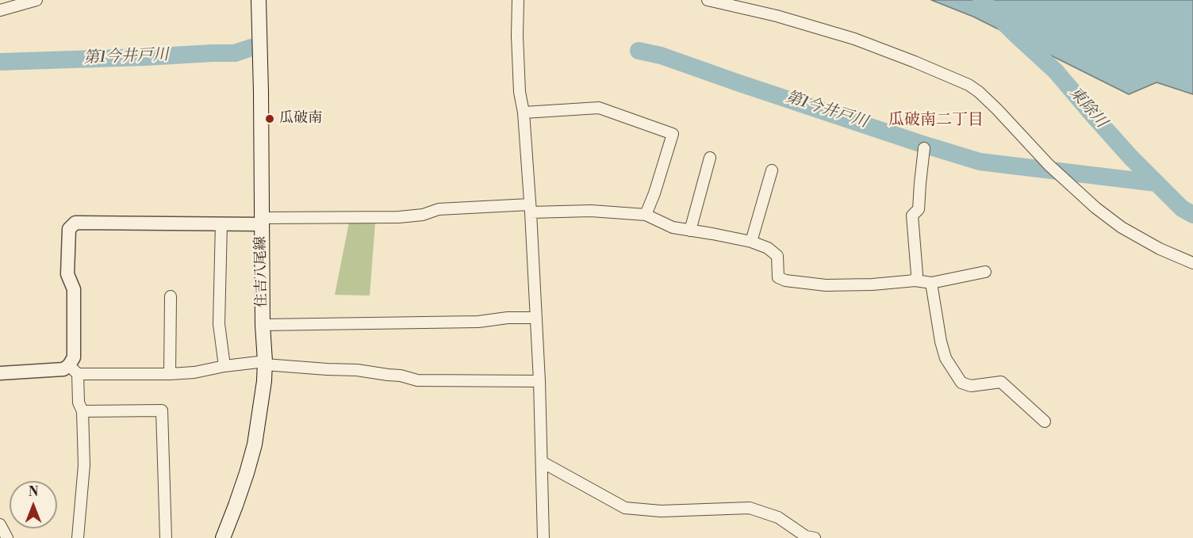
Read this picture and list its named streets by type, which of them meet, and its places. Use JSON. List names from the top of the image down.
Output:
{
  "streets": {
    "main road": ["住吉八尾線"]
  },
  "districts": ["瓜破南二丁目"],
  "water": ["第1今井戸川", "東除川"],
  "places": ["瓜破南"],
  "north": "top"
}
